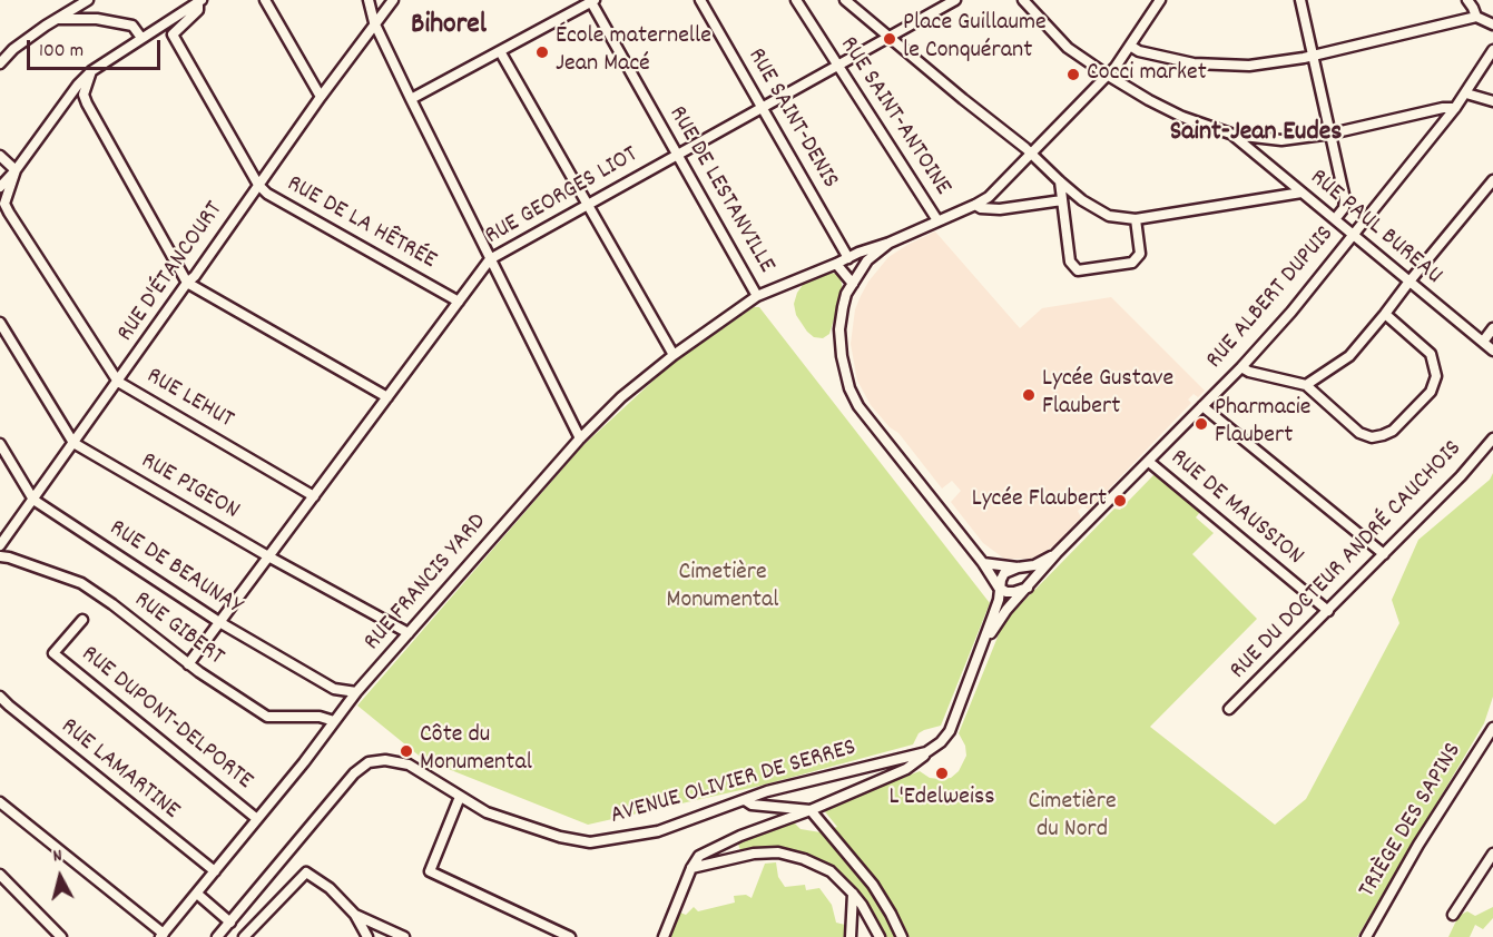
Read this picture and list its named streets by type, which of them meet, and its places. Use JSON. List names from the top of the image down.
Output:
{
  "streets": {
    "street": [
      "RUE SAINT-ANTOINE",
      "RUE SAINT-DENIS",
      "RUE DE LESTANVILLE",
      "RUE GEORGES LIOT",
      "RUE DE LA HÊTRÉE",
      "RUE PAUL BUREAU",
      "RUE D'ÉTANCOURT",
      "RUE ALBERT DUPUIS",
      "RUE LEHUT",
      "RUE PIGEON",
      "RUE DE MAUSSION",
      "RUE DU DOCTEUR ANDRÉ CAUCHOIS",
      "RUE DE BEAUNAY",
      "RUE FRANCIS YARD",
      "RUE GIBERT",
      "RUE DUPONT-DELPORTE",
      "RUE LAMARTINE",
      "AVENUE OLIVIER DE SERRES",
      "TRIÈGE DES SAPINS"
    ]
  },
  "crossings": [
    ["RUE SAINT-ANTOINE", "RUE GEORGES LIOT"],
    ["RUE SAINT-DENIS", "RUE GEORGES LIOT"],
    ["RUE SAINT-DENIS", "RUE FRANCIS YARD"],
    ["RUE DE LESTANVILLE", "RUE GEORGES LIOT"],
    ["RUE DE LESTANVILLE", "RUE FRANCIS YARD"],
    ["RUE GEORGES LIOT", "RUE DE LA HÊTRÉE"],
    ["RUE GEORGES LIOT", "RUE LEHUT"],
    ["RUE GEORGES LIOT", "RUE PIGEON"],
    ["RUE GEORGES LIOT", "RUE DE BEAUNAY"],
    ["RUE GEORGES LIOT", "RUE GIBERT"],
    ["RUE DE LA HÊTRÉE", "RUE D'ÉTANCOURT"],
    ["RUE PAUL BUREAU", "RUE ALBERT DUPUIS"],
    ["RUE D'ÉTANCOURT", "RUE LEHUT"],
    ["RUE D'ÉTANCOURT", "RUE PIGEON"],
    ["RUE D'ÉTANCOURT", "RUE DE BEAUNAY"],
    ["RUE ALBERT DUPUIS", "RUE DE MAUSSION"],
    ["RUE PIGEON", "RUE FRANCIS YARD"],
    ["RUE DE MAUSSION", "RUE DU DOCTEUR ANDRÉ CAUCHOIS"],
    ["RUE DE BEAUNAY", "RUE FRANCIS YARD"],
    ["RUE FRANCIS YARD", "RUE GIBERT"],
    ["RUE FRANCIS YARD", "RUE DUPONT-DELPORTE"],
    ["RUE FRANCIS YARD", "RUE LAMARTINE"]
  ],
  "districts": ["Bihorel", "Saint-Jean Eudes"],
  "parks": ["Cimetière Monumental", "Cimetière du Nord"],
  "places": [
    "Place Guillaume le Conquérant",
    "École maternelle Jean Macé",
    "Cocci market",
    "Lycée Gustave Flaubert",
    "Pharmacie Flaubert",
    "Lycée Flaubert",
    "Côte du Monumental",
    "L'Edelweiss"
  ],
  "scale_bar": "100 m",
  "north": "top"
}
